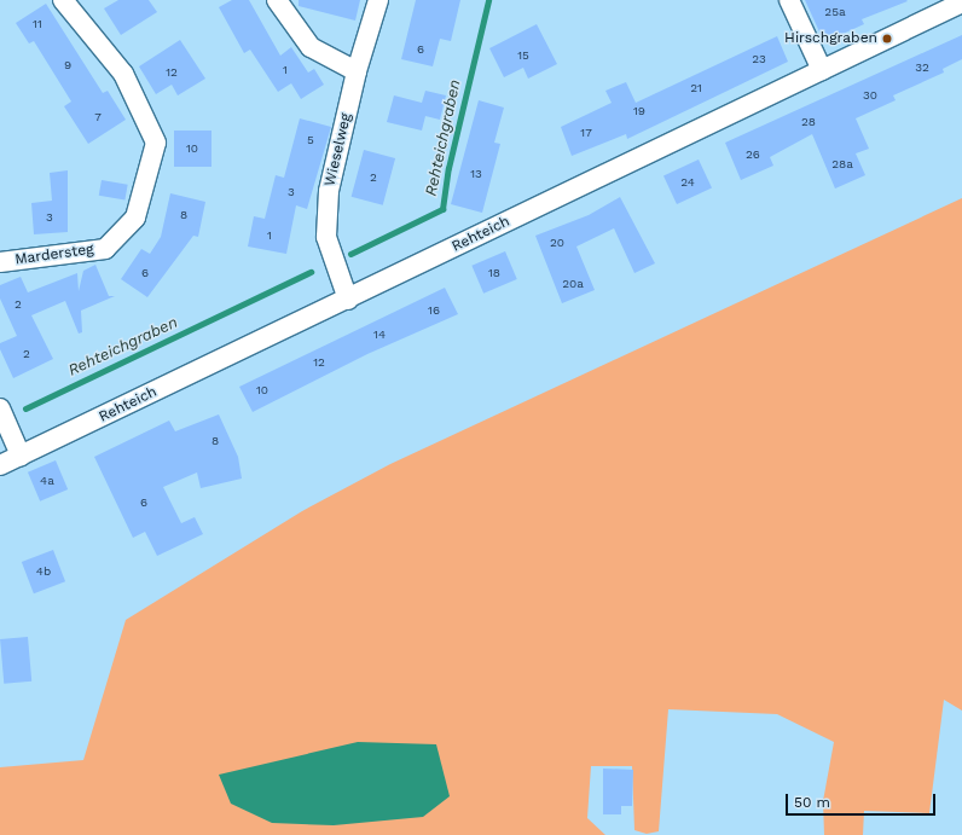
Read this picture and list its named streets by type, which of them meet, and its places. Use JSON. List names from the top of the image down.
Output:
{
  "streets": {
    "street": ["Wieselweg", "Rehteich", "Mardersteg"]
  },
  "crossings": [
    ["Wieselweg", "Rehteich"]
  ],
  "water": ["Rehteichgraben"],
  "places": ["Hirschgraben"],
  "house_numbers": [
    "25a",
    "11",
    "6",
    "15",
    "23",
    "9",
    "32",
    "1",
    "12",
    "21",
    "30",
    "19",
    "7",
    "28",
    "17",
    "5",
    "10",
    "26",
    "28a",
    "13",
    "2",
    "24",
    "3",
    "8",
    "3",
    "1",
    "20",
    "6",
    "18",
    "20a",
    "2",
    "16",
    "14",
    "2",
    "12",
    "10",
    "8",
    "4a",
    "6",
    "4b"
  ],
  "scale_bar": "50 m"
}
